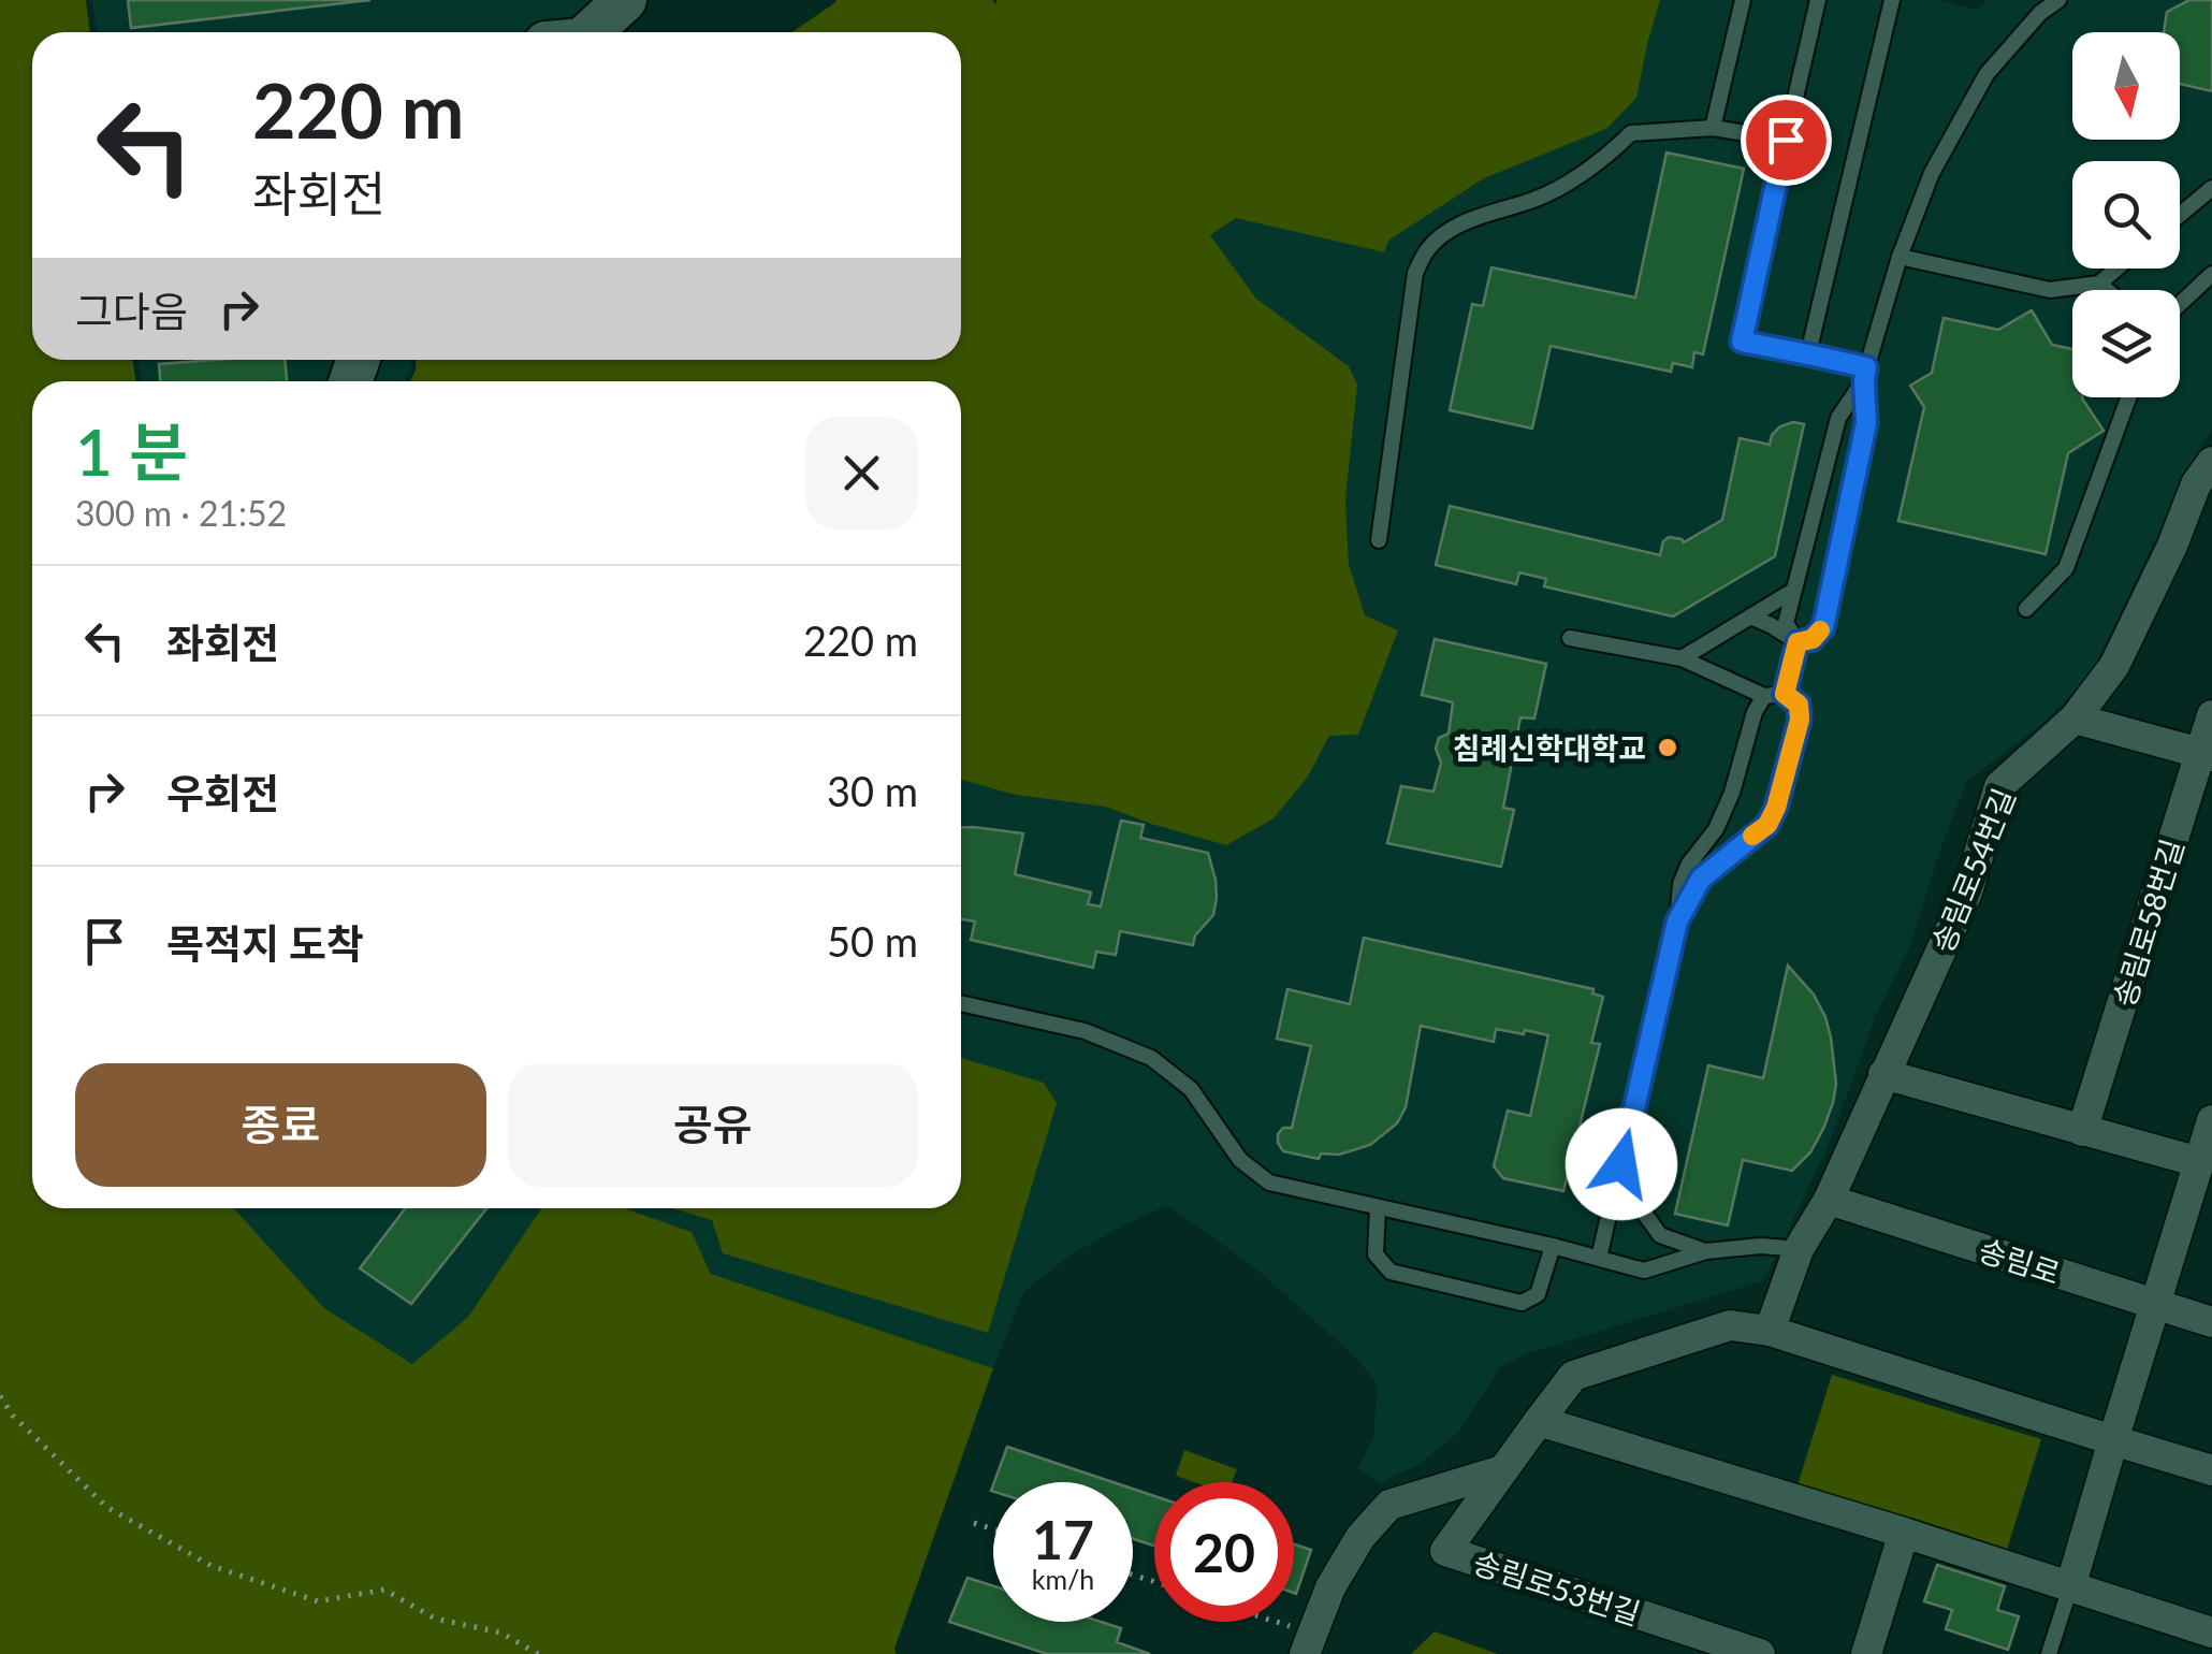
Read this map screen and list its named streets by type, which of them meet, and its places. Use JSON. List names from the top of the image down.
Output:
{
  "streets": {
    "street": [
      "송림로54번길",
      "송림로58번길",
      "송림로",
      "송림로53번길"
    ]
  },
  "crossings": [
    ["송림로54번길", "송림로"]
  ],
  "places": ["침례신학대학교"],
  "north": "bottom",
  "page": {
    "turn": ["220 m", "좌회전"],
    "then": "그다음",
    "heading": ["1 분", "300 m · 21:52"],
    "list": [
      {
        "name": "좌회전",
        "value": "220 m"
      },
      {
        "name": "우회전",
        "value": "30 m"
      },
      {
        "name": "목적지 도착",
        "value": "50 m"
      }
    ],
    "buttons": ["종료", "공유"],
    "speed": "17 km/h",
    "limit": "20"
  }
}
